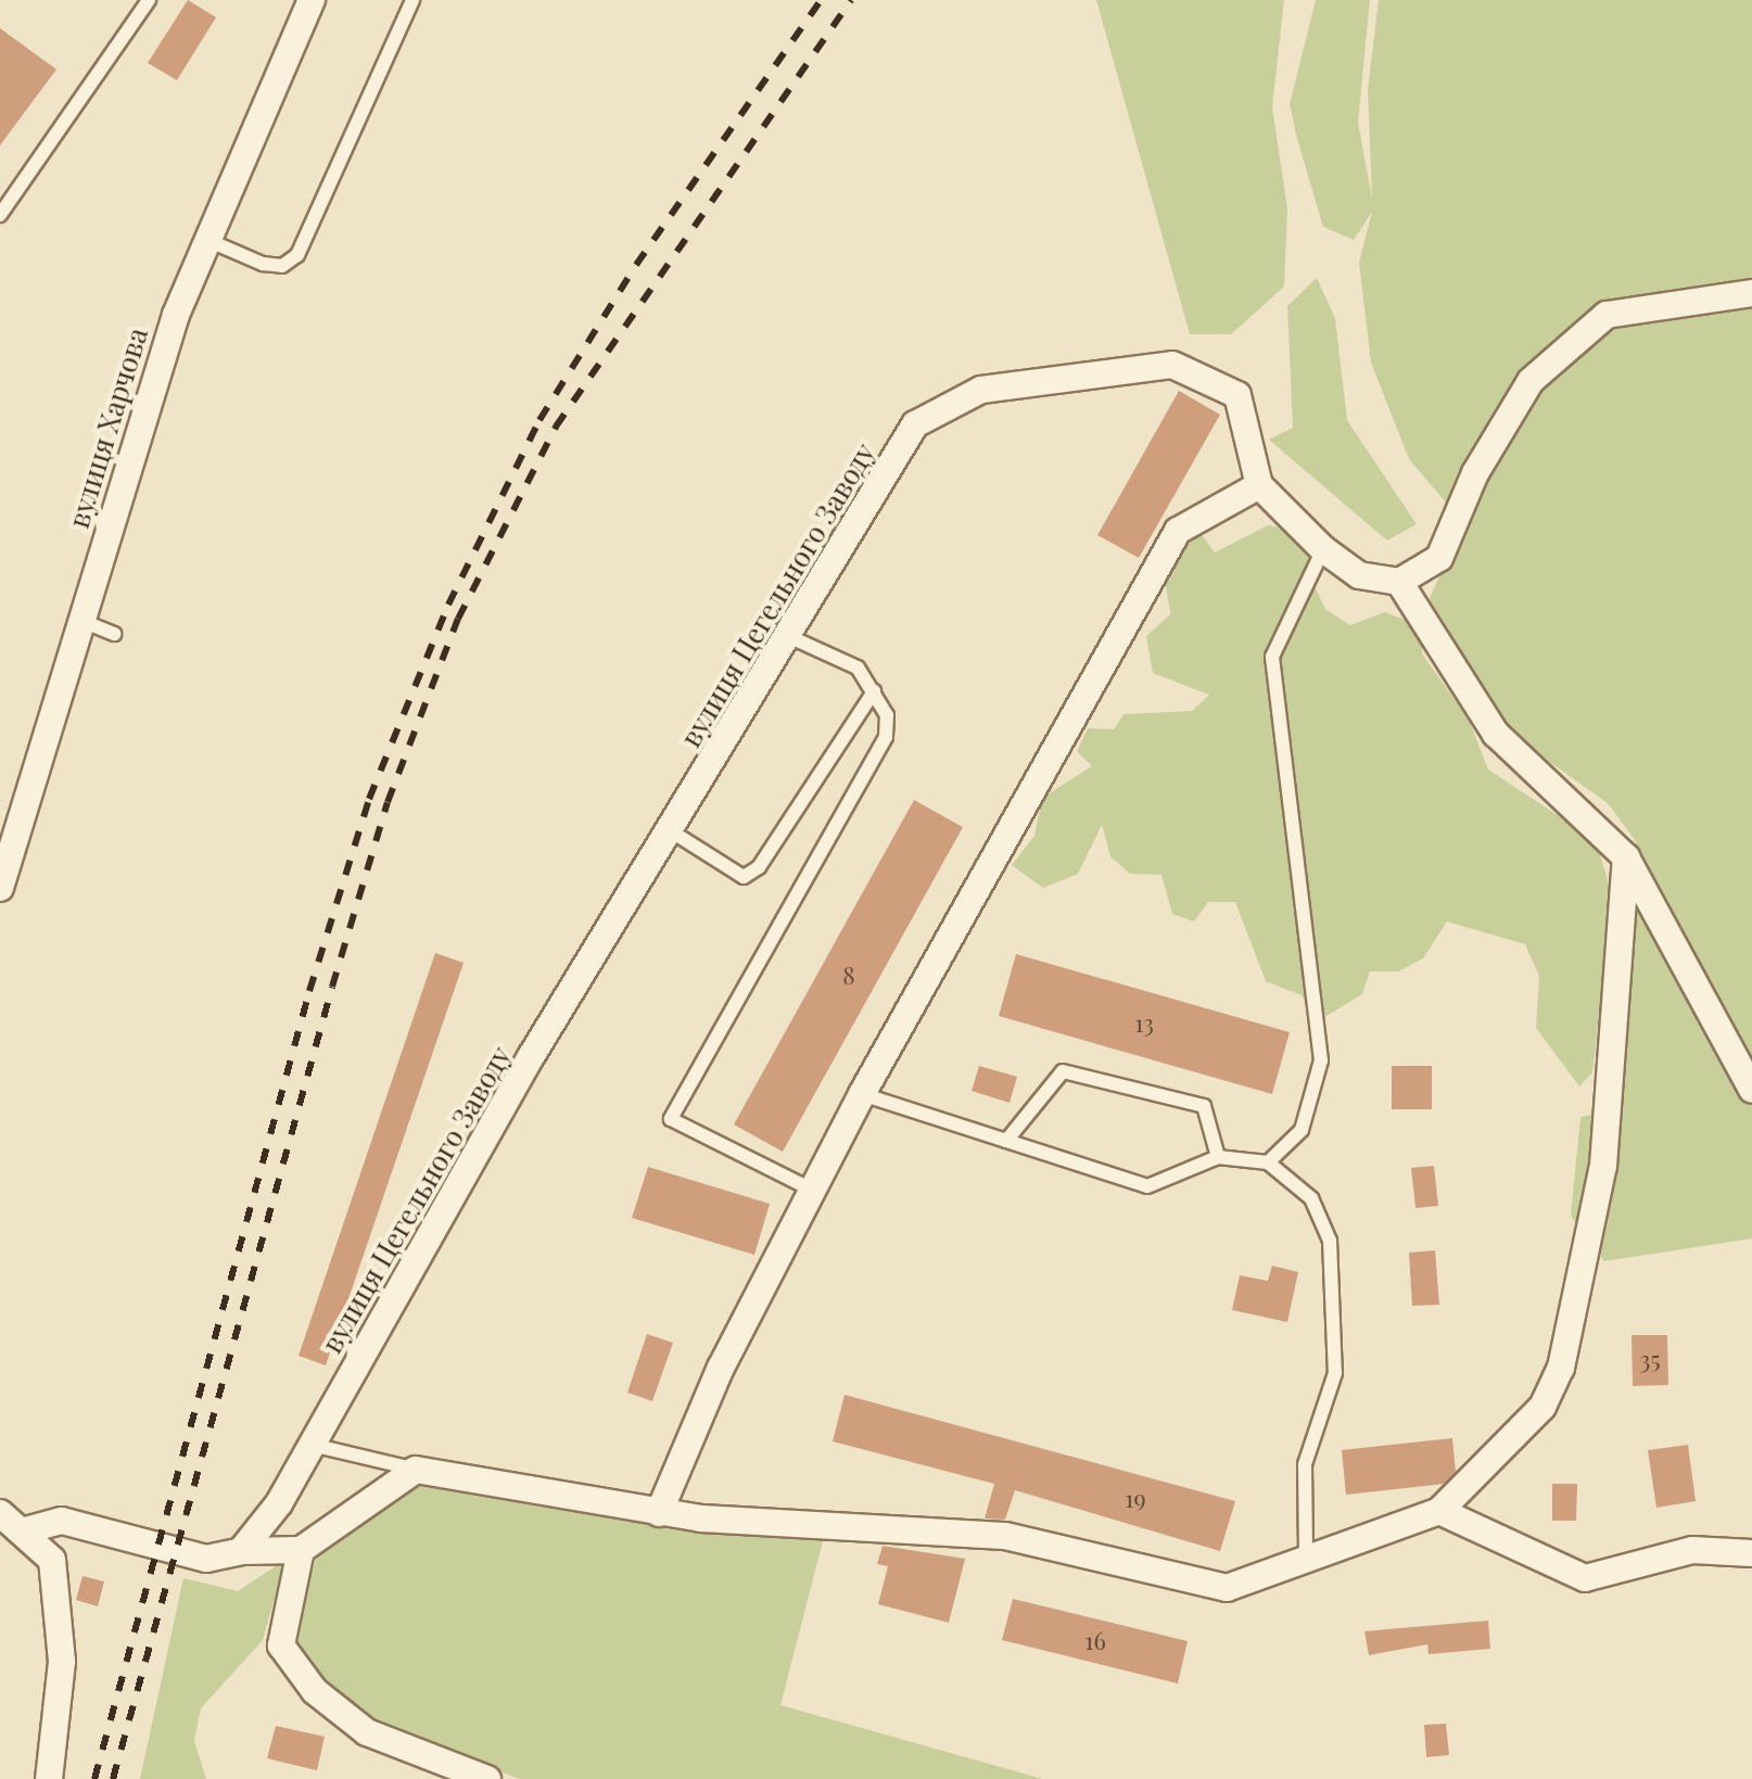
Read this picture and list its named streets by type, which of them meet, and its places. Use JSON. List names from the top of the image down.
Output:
{
  "streets": {
    "street": ["вулиця Харчова", "вулиця Цегельного Заводу"]
  },
  "house_numbers": [
    "8",
    "13",
    "35",
    "19",
    "16"
  ]
}
